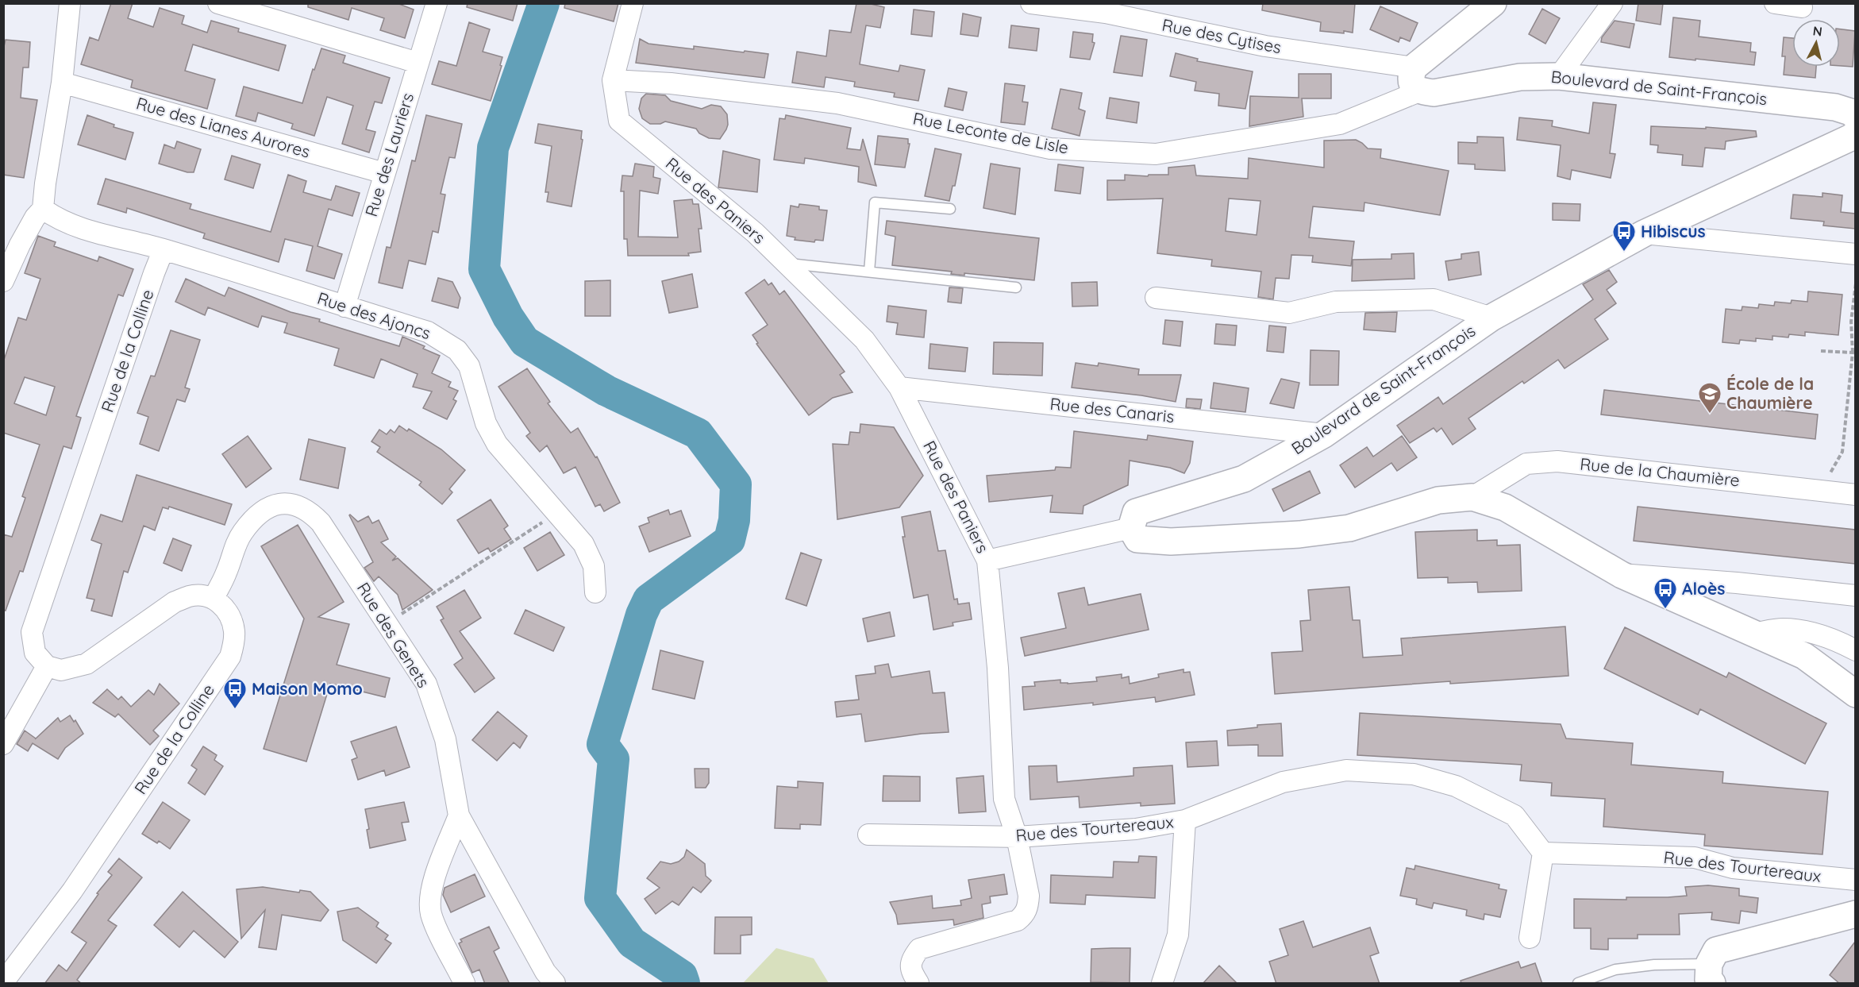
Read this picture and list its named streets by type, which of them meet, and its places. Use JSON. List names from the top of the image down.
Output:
{
  "streets": {
    "main road": ["Boulevard de Saint-François"],
    "street": [
      "Rue des Cytises",
      "Rue des Lianes Aurores",
      "Rue Leconte de Lisle",
      "Rue des Lauriers",
      "Rue des Paniers",
      "Rue des Ajoncs",
      "Rue de la Colline",
      "Rue des Canaris",
      "Rue de la Chaumière",
      "Rue des Genets",
      "Rue des Tourtereaux"
    ]
  },
  "crossings": [
    ["Rue des Cytises", "Boulevard de Saint-François"],
    ["Rue des Cytises", "Rue Leconte de Lisle"],
    ["Boulevard de Saint-François", "Rue Leconte de Lisle"],
    ["Boulevard de Saint-François", "Rue des Canaris"],
    ["Rue des Lianes Aurores", "Rue des Lauriers"],
    ["Rue Leconte de Lisle", "Rue des Paniers"],
    ["Rue des Lauriers", "Rue des Ajoncs"],
    ["Rue des Paniers", "Rue des Canaris"],
    ["Rue des Paniers", "Rue des Tourtereaux"],
    ["Rue des Ajoncs", "Rue de la Colline"],
    ["Rue de la Colline", "Rue des Genets"]
  ],
  "places": {
    "bus stop": ["Hibiscus", "Aloès", "Maison Momo"],
    "school or university": ["École de la Chaumière"]
  },
  "north": "top"
}
